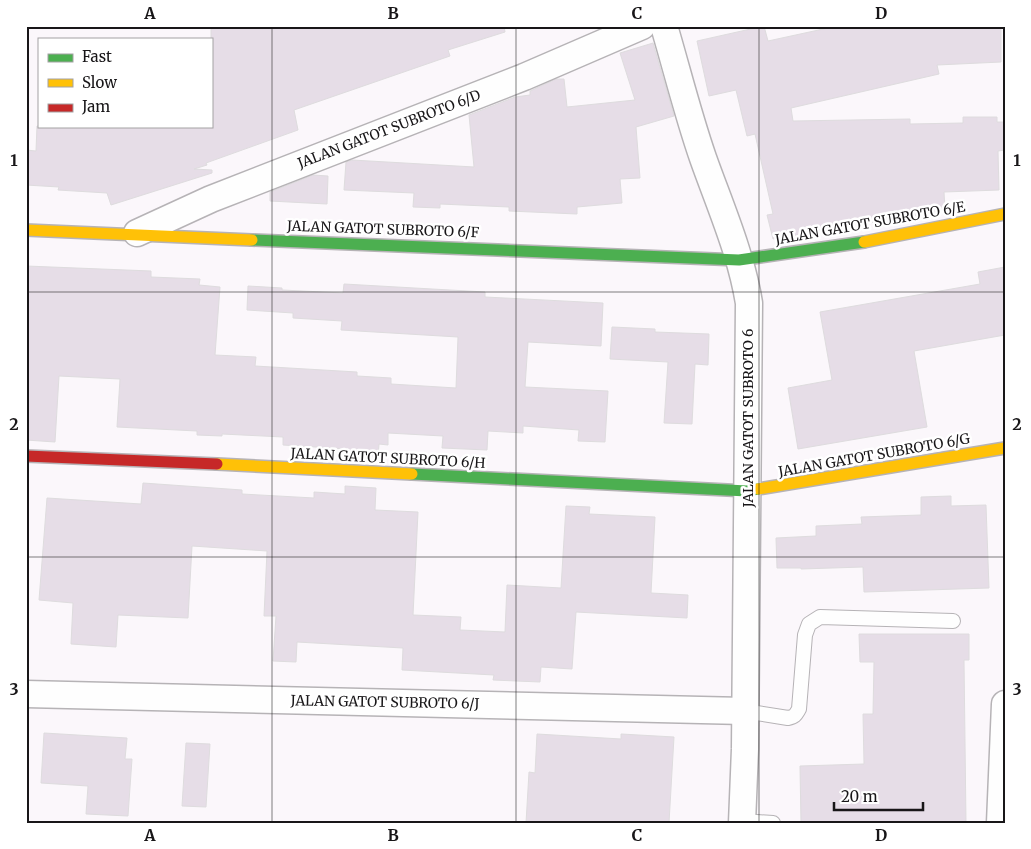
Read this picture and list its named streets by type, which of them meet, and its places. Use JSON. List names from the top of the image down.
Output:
{
  "streets": {
    "street": [
      "JALAN GATOT SUBROTO 6/D",
      "JALAN GATOT SUBROTO 6/E",
      "JALAN GATOT SUBROTO 6/F",
      "JALAN GATOT SUBROTO 6",
      "JALAN GATOT SUBROTO 6/G",
      "JALAN GATOT SUBROTO 6/H",
      "JALAN GATOT SUBROTO 6/J"
    ]
  },
  "crossings": [
    ["JALAN GATOT SUBROTO 6/D", "JALAN GATOT SUBROTO 6/F"],
    ["JALAN GATOT SUBROTO 6/E", "JALAN GATOT SUBROTO 6/F"],
    ["JALAN GATOT SUBROTO 6/E", "JALAN GATOT SUBROTO 6"],
    ["JALAN GATOT SUBROTO 6/F", "JALAN GATOT SUBROTO 6"],
    ["JALAN GATOT SUBROTO 6", "JALAN GATOT SUBROTO 6/G"],
    ["JALAN GATOT SUBROTO 6", "JALAN GATOT SUBROTO 6/H"],
    ["JALAN GATOT SUBROTO 6", "JALAN GATOT SUBROTO 6/J"],
    ["JALAN GATOT SUBROTO 6/G", "JALAN GATOT SUBROTO 6/H"]
  ],
  "legend": ["Fast", "Slow", "Jam"],
  "scale_bar": "20 m",
  "grid": {
    "columns": [
      "A",
      "B",
      "C",
      "D"
    ],
    "rows": ["1", "2", "3"]
  }
}
